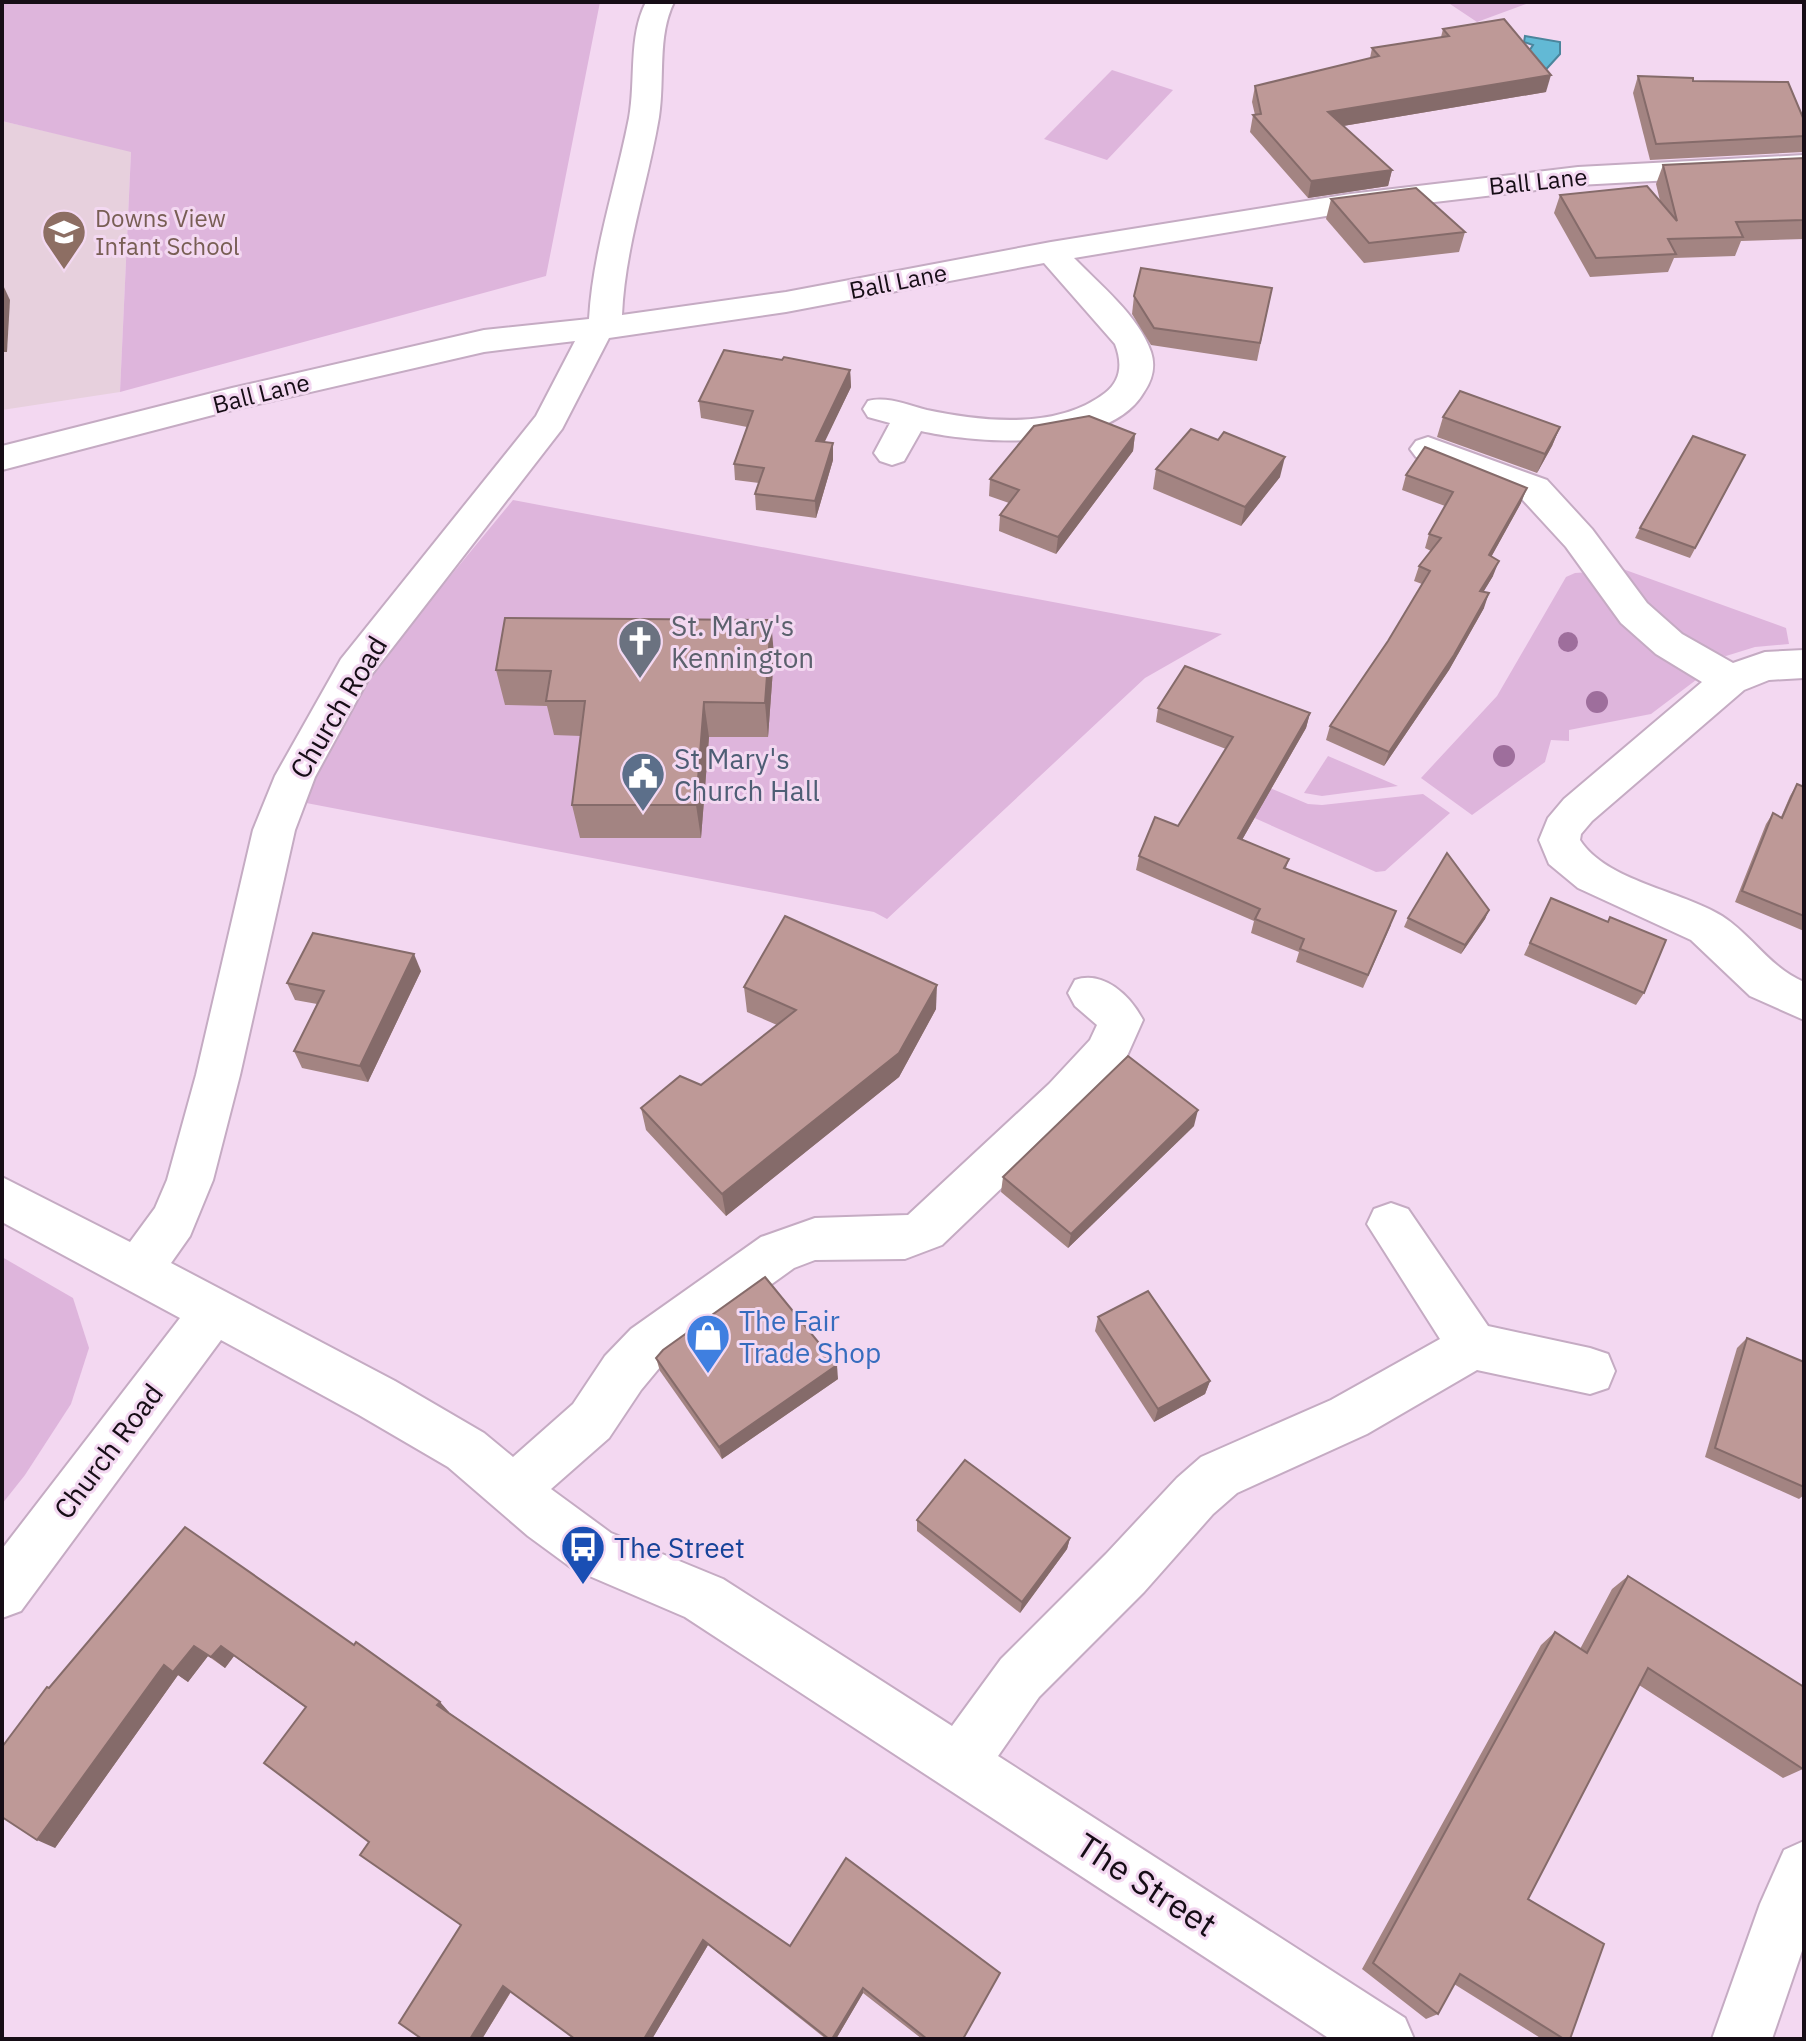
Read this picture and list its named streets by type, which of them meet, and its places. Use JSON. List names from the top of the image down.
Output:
{
  "streets": {
    "street": ["Ball Lane", "Church Road", "The Street"]
  },
  "crossings": [
    ["Ball Lane", "Church Road"],
    ["Church Road", "The Street"]
  ],
  "places": {
    "school or university": ["Downs View Infant School"],
    "church": ["St. Mary's Kennington"],
    "public building": ["St Mary's Church Hall"],
    "shop": ["The Fair Trade Shop"],
    "bus stop": ["The Street"]
  }
}
